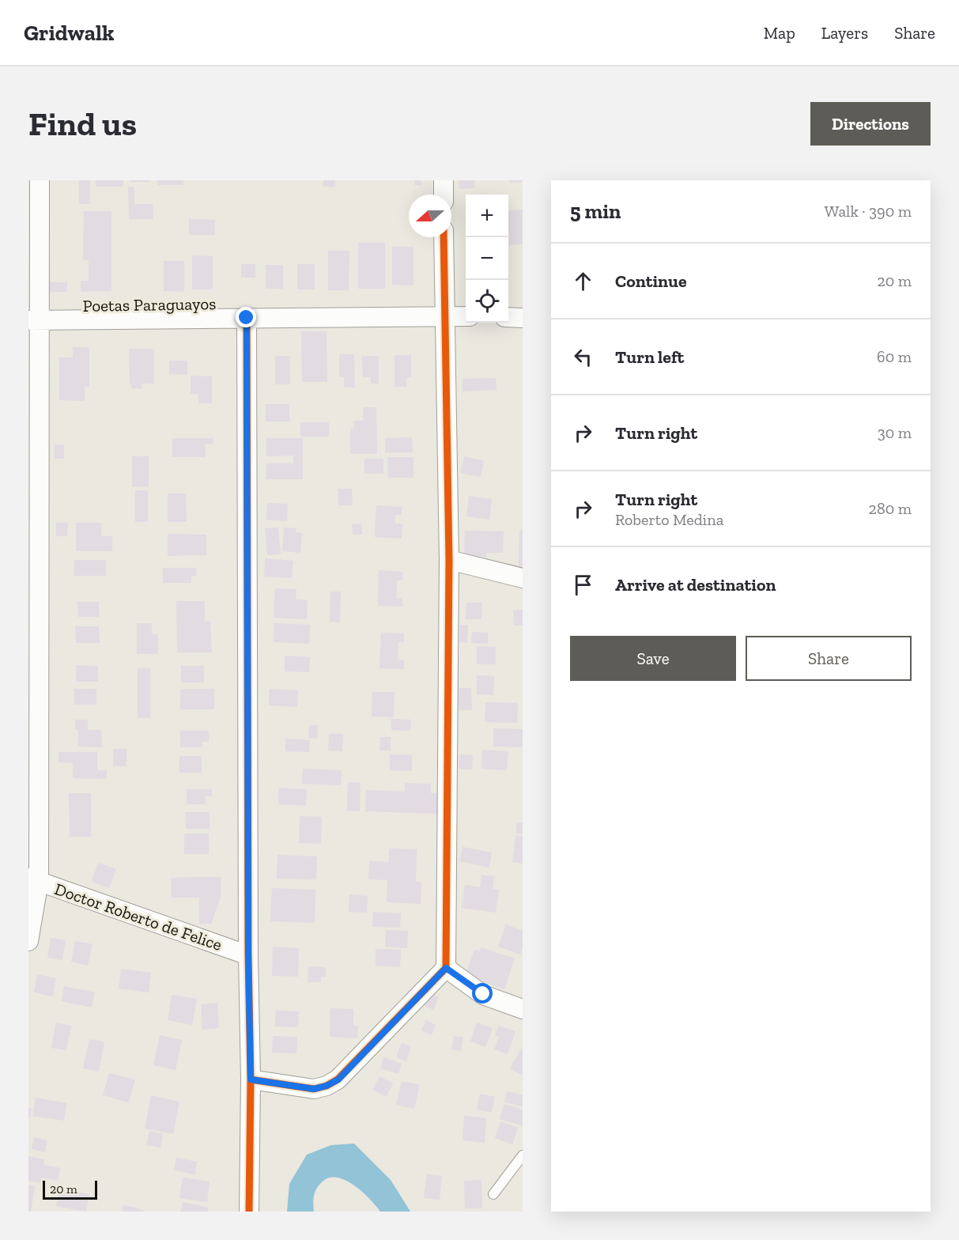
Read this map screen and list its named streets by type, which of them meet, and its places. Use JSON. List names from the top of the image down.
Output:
{
  "streets": {
    "street": ["Poetas Paraguayos", "Doctor Roberto de Felice"]
  },
  "scale_bar": "20 m",
  "north": "left",
  "page": {
    "header": "Gridwalk",
    "nav": ["Map", "Layers", "Share"],
    "buttons": [
      "Directions",
      ["Save", "Share"]
    ],
    "title": "Find us",
    "heading": ["5 min", "Walk · 390 m"],
    "map_buttons": ["+", "−"],
    "list": [
      ["Continue", "20 m"],
      ["Turn left", "60 m"],
      ["Turn right", "30 m"],
      ["Turn right", "Roberto Medina", "280 m"],
      "Arrive at destination"
    ],
    "scale": "20 m"
  }
}
